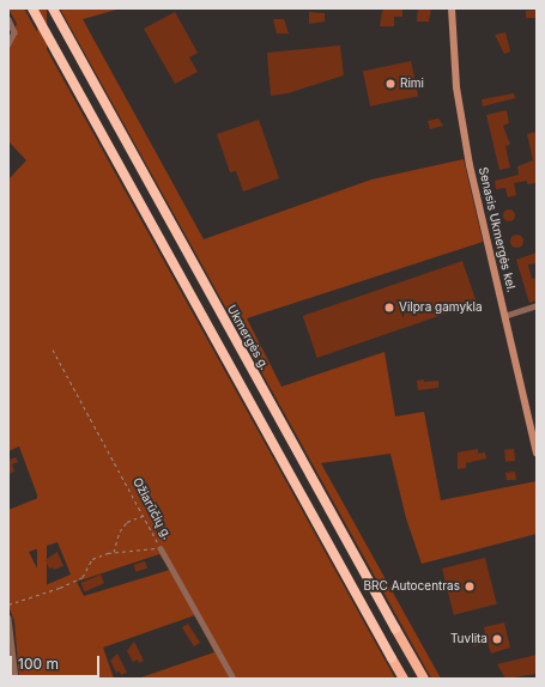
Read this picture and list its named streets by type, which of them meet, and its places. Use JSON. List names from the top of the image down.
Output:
{
  "streets": {
    "highway": ["Ukmergės g."],
    "main road": ["Senasis Ukmergės kel."],
    "street": ["Ožiarūčių g."]
  },
  "places": [
    "Rimi",
    "Vilpra gamykla",
    "BRC Autocentras",
    "Tuvlita"
  ],
  "scale_bar": "100 m"
}
